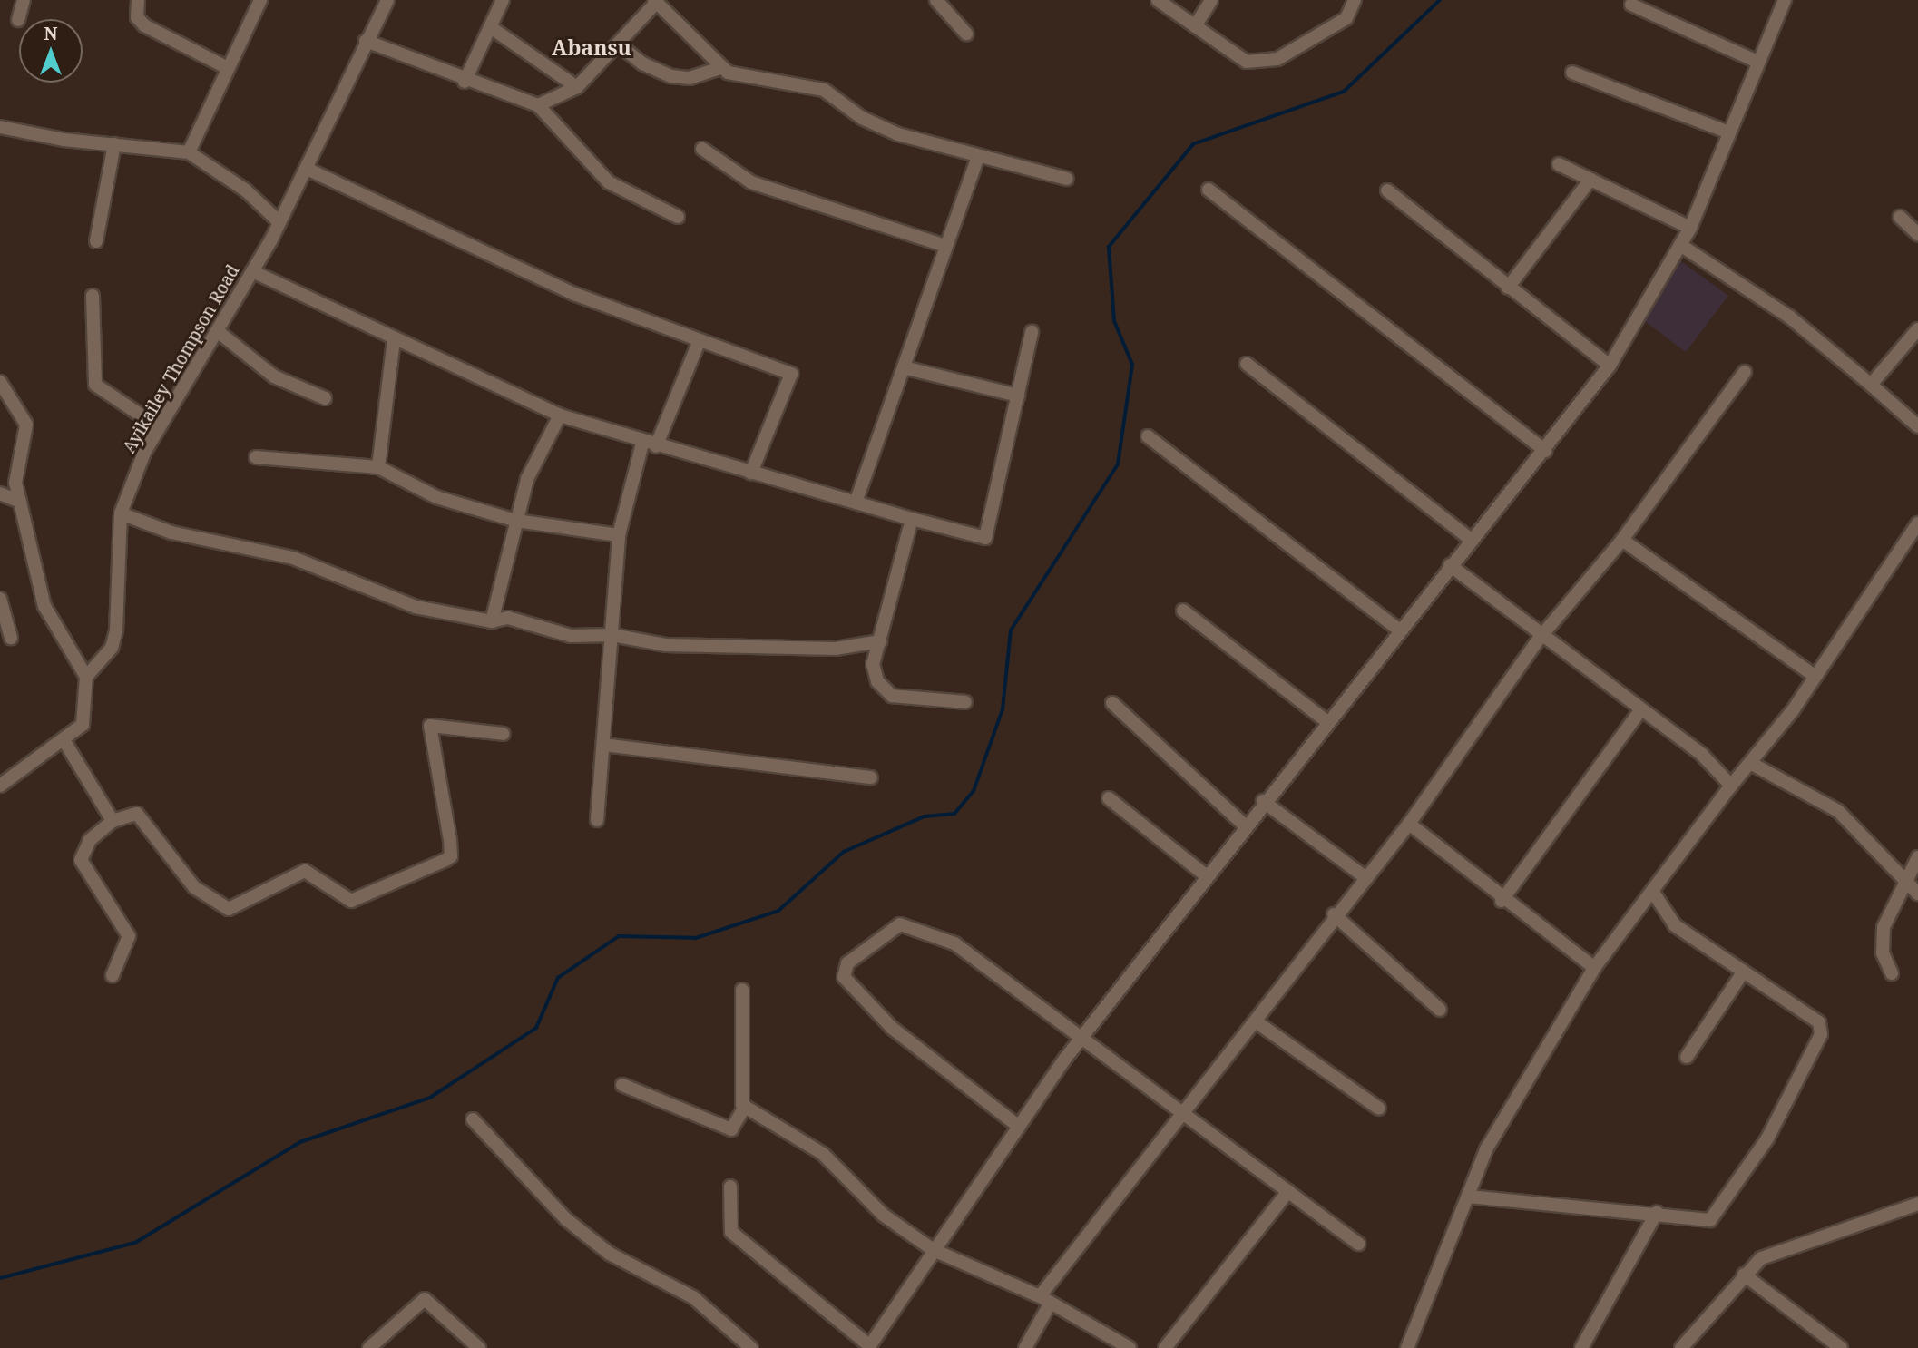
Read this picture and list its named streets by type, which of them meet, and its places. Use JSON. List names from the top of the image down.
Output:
{
  "streets": {
    "street": ["Ayikailey Thompson Road"]
  },
  "districts": ["Abansu"],
  "north": "top"
}
